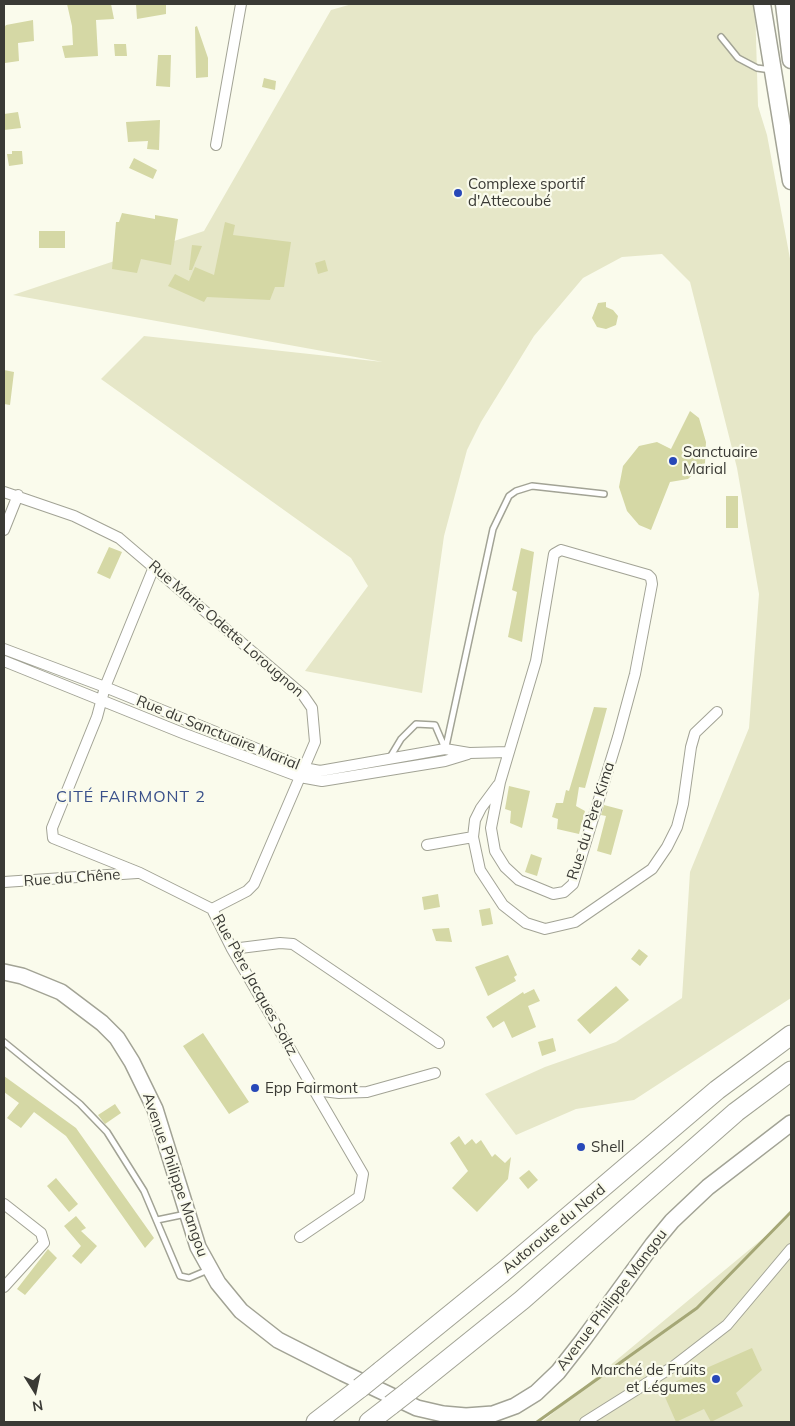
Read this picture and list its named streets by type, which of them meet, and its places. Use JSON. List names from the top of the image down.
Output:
{
  "streets": {
    "highway": ["Autoroute du Nord"],
    "street": [
      "Rue Marie Odette Lorougnon",
      "Rue du Sanctuaire Marial",
      "Rue du Père Kima",
      "Rue du Chêne",
      "Rue Père Jacques Soltz",
      "Avenue Philippe Mangou"
    ]
  },
  "crossings": [
    ["Rue Marie Odette Lorougnon", "Rue du Sanctuaire Marial"],
    ["Rue Marie Odette Lorougnon", "Rue Père Jacques Soltz"],
    ["Rue du Sanctuaire Marial", "Rue du Père Kima"],
    ["Rue du Sanctuaire Marial", "Rue Père Jacques Soltz"],
    ["Rue du Chêne", "Rue Père Jacques Soltz"]
  ],
  "districts": ["CITÉ FAIRMONT 2"],
  "places": [
    "Complexe sportif d'Attecoubé",
    "Sanctuaire Marial",
    "Epp Fairmont",
    "Shell",
    "Marché de Fruits et Légumes"
  ],
  "north": "bottom"
}
